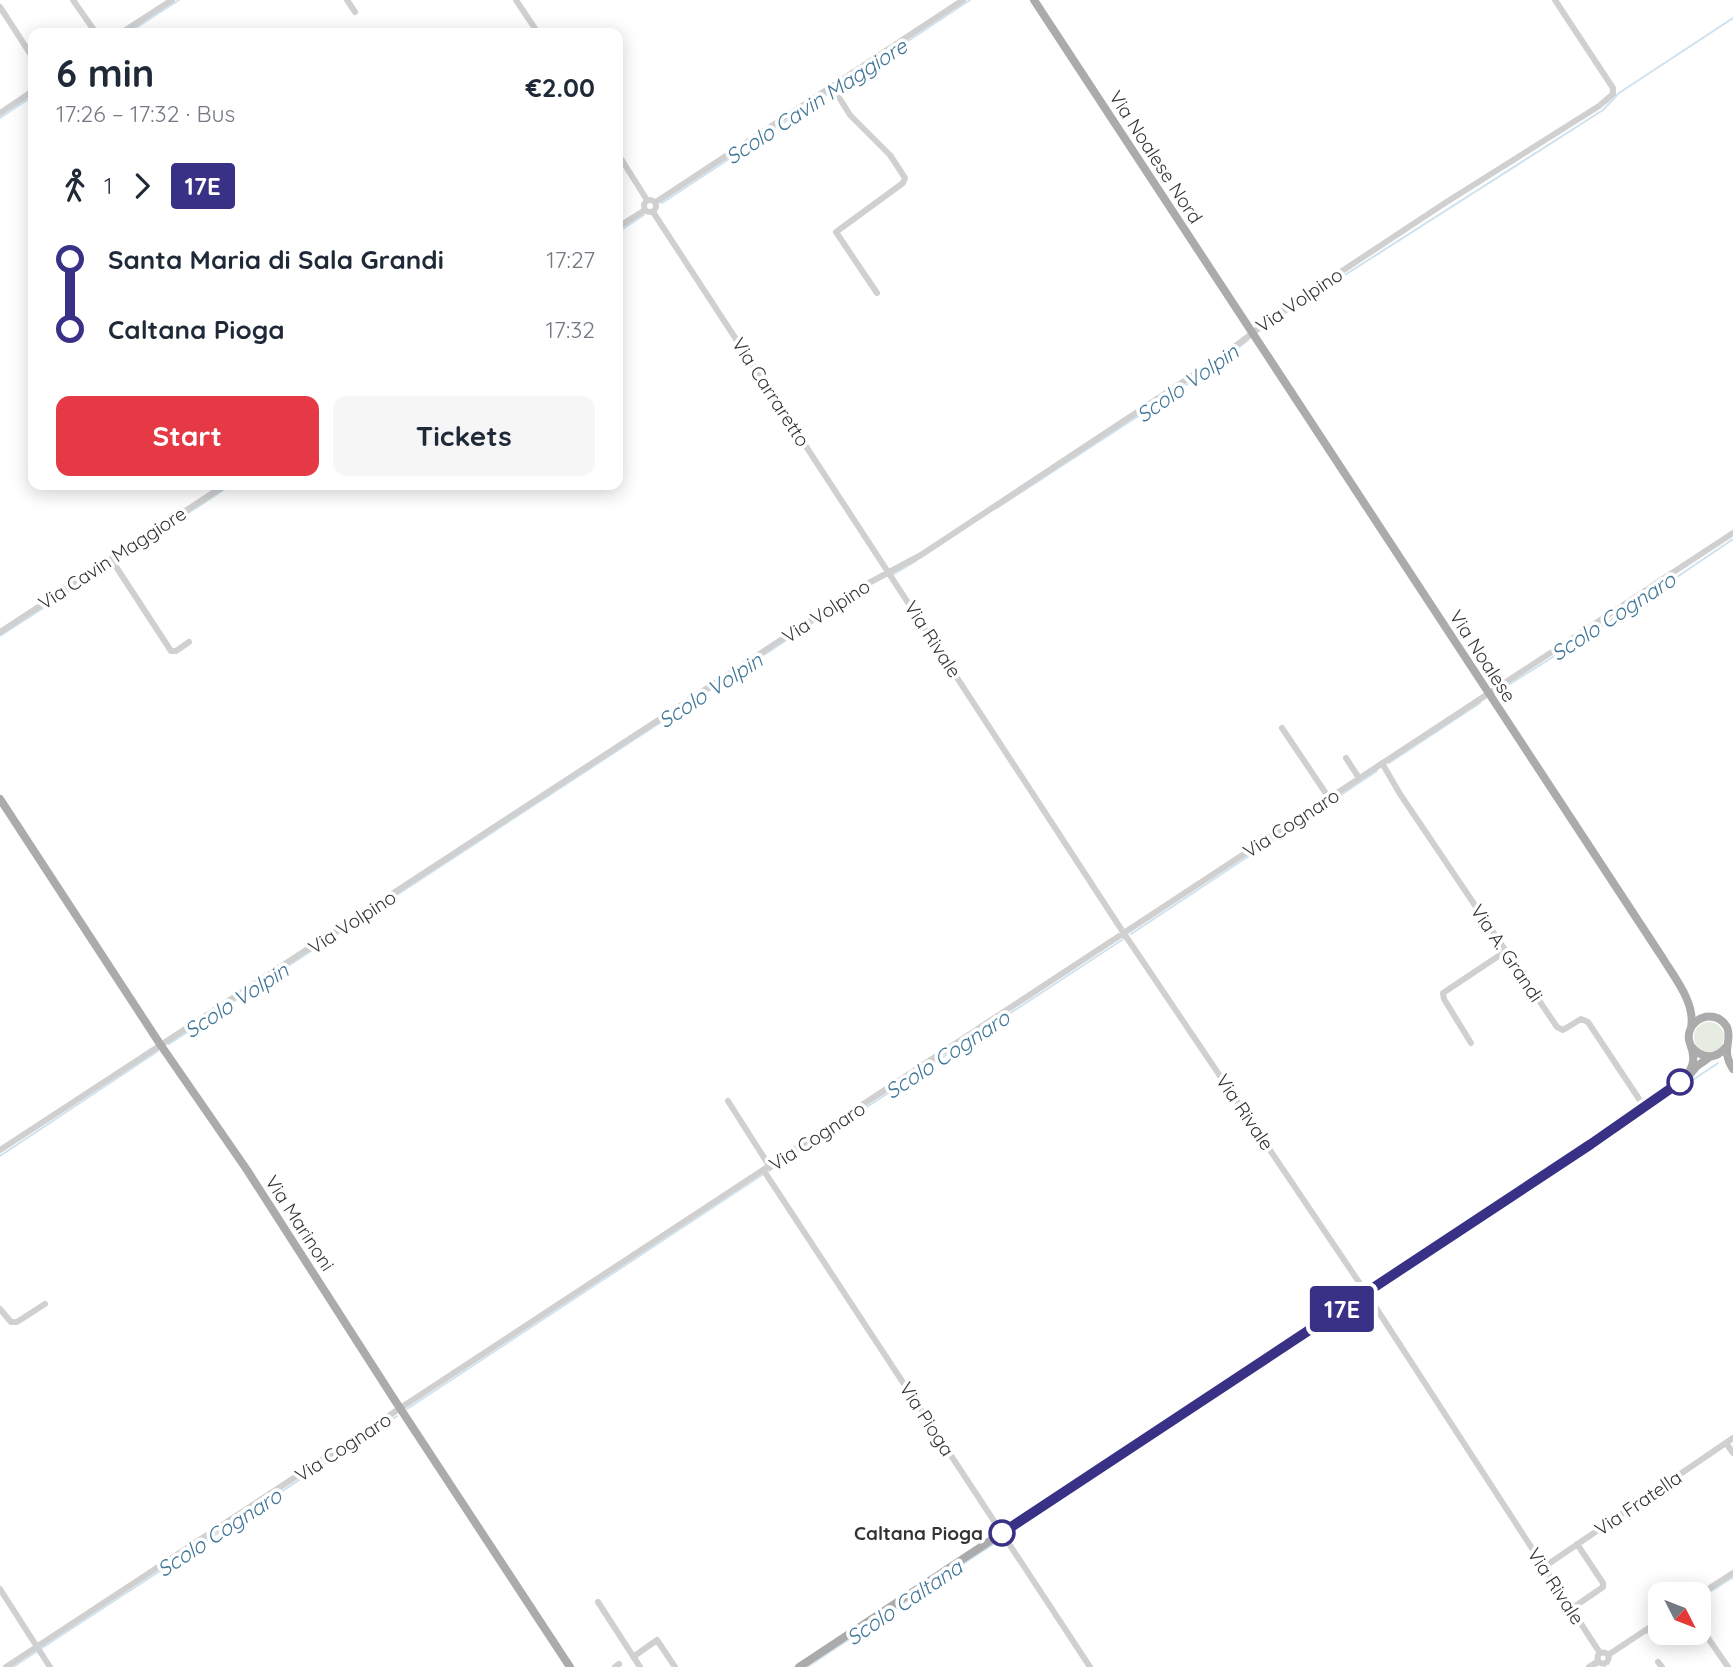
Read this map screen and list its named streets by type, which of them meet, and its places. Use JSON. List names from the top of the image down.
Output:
{
  "streets": {
    "main road": ["Via Noalese Nord", "Via Noalese", "Via Marinoni"],
    "street": [
      "Via Volpino",
      "Via Carraretto",
      "Via Cavin Maggiore",
      "Via Rivale",
      "Via Cognaro",
      "Via A. Grandi",
      "Via Pioga",
      "Via Fratella"
    ]
  },
  "crossings": [
    ["Via Noalese Nord", "Via Volpino"],
    ["Via Noalese Nord", "Via Noalese"],
    ["Via Volpino", "Via Carraretto"],
    ["Via Volpino", "Via Rivale"],
    ["Via Volpino", "Via Noalese"],
    ["Via Volpino", "Via Marinoni"],
    ["Via Carraretto", "Via Rivale"],
    ["Via Rivale", "Via Cognaro"],
    ["Via Rivale", "Via Fratella"],
    ["Via Noalese", "Via Cognaro"],
    ["Via Cognaro", "Via A. Grandi"],
    ["Via Cognaro", "Via Marinoni"],
    ["Via Cognaro", "Via Pioga"]
  ],
  "water": [
    "Scolo Cavin Maggiore",
    "Scolo Volpin",
    "Scolo Cognaro",
    "Scolo Caltana"
  ],
  "places": ["Caltana Pioga"],
  "lines": ["bus line 17E"],
  "north": "bottom right",
  "page": {
    "on_map": "17E",
    "heading": ["6 min", "17:26 – 17:32 · Bus", "€2.00"],
    "legs": ["1", "17E"],
    "list": [
      {
        "name": "Santa Maria di Sala Grandi",
        "value": "17:27"
      },
      {
        "name": "Caltana Pioga",
        "value": "17:32"
      }
    ],
    "buttons": ["Start", "Tickets"]
  }
}
